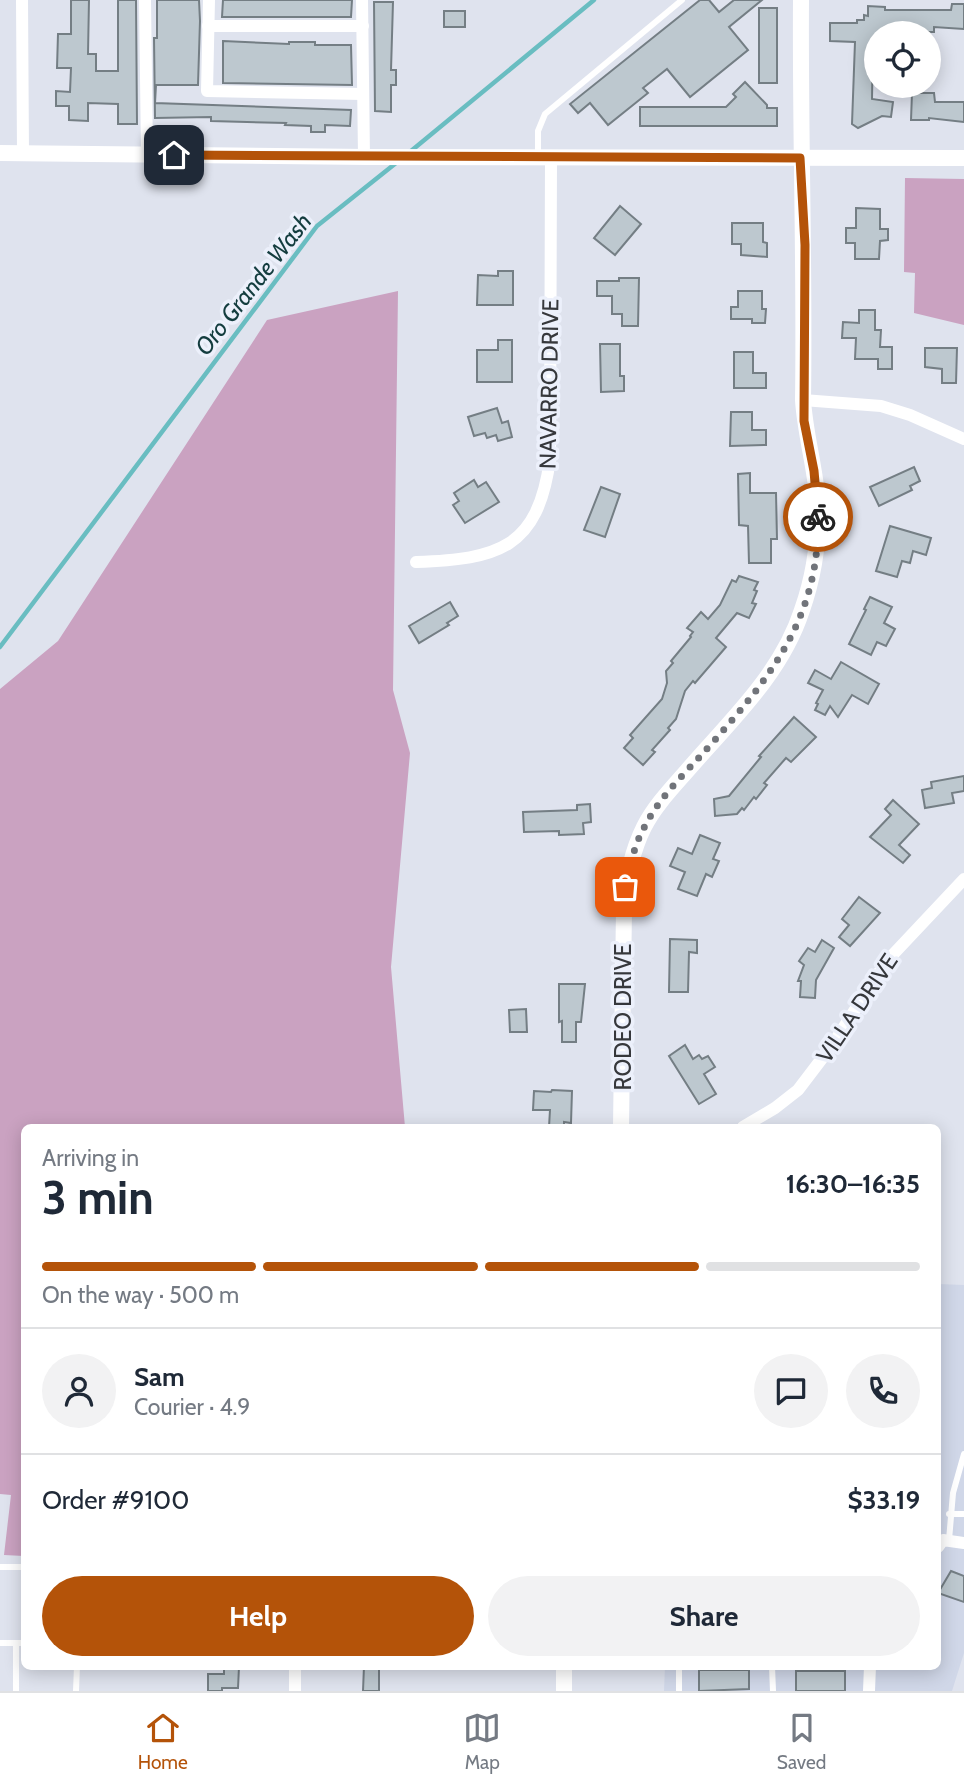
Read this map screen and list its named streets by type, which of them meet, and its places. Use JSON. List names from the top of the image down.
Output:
{
  "streets": {
    "street": ["NAVARRO DRIVE", "VILLA DRIVE", "RODEO DRIVE"]
  },
  "water": ["Oro Grande Wash"],
  "page": {
    "heading": ["3 min", "Arriving in", "16:30–16:35"],
    "panel": [
      "Sam",
      "Courier · 4.9",
      "Order #9100",
      "$33.19"
    ],
    "bar": "On the way · 500 m",
    "buttons": ["Help", "Share"],
    "tabs": ["Home", "Map", "Saved"]
  }
}
